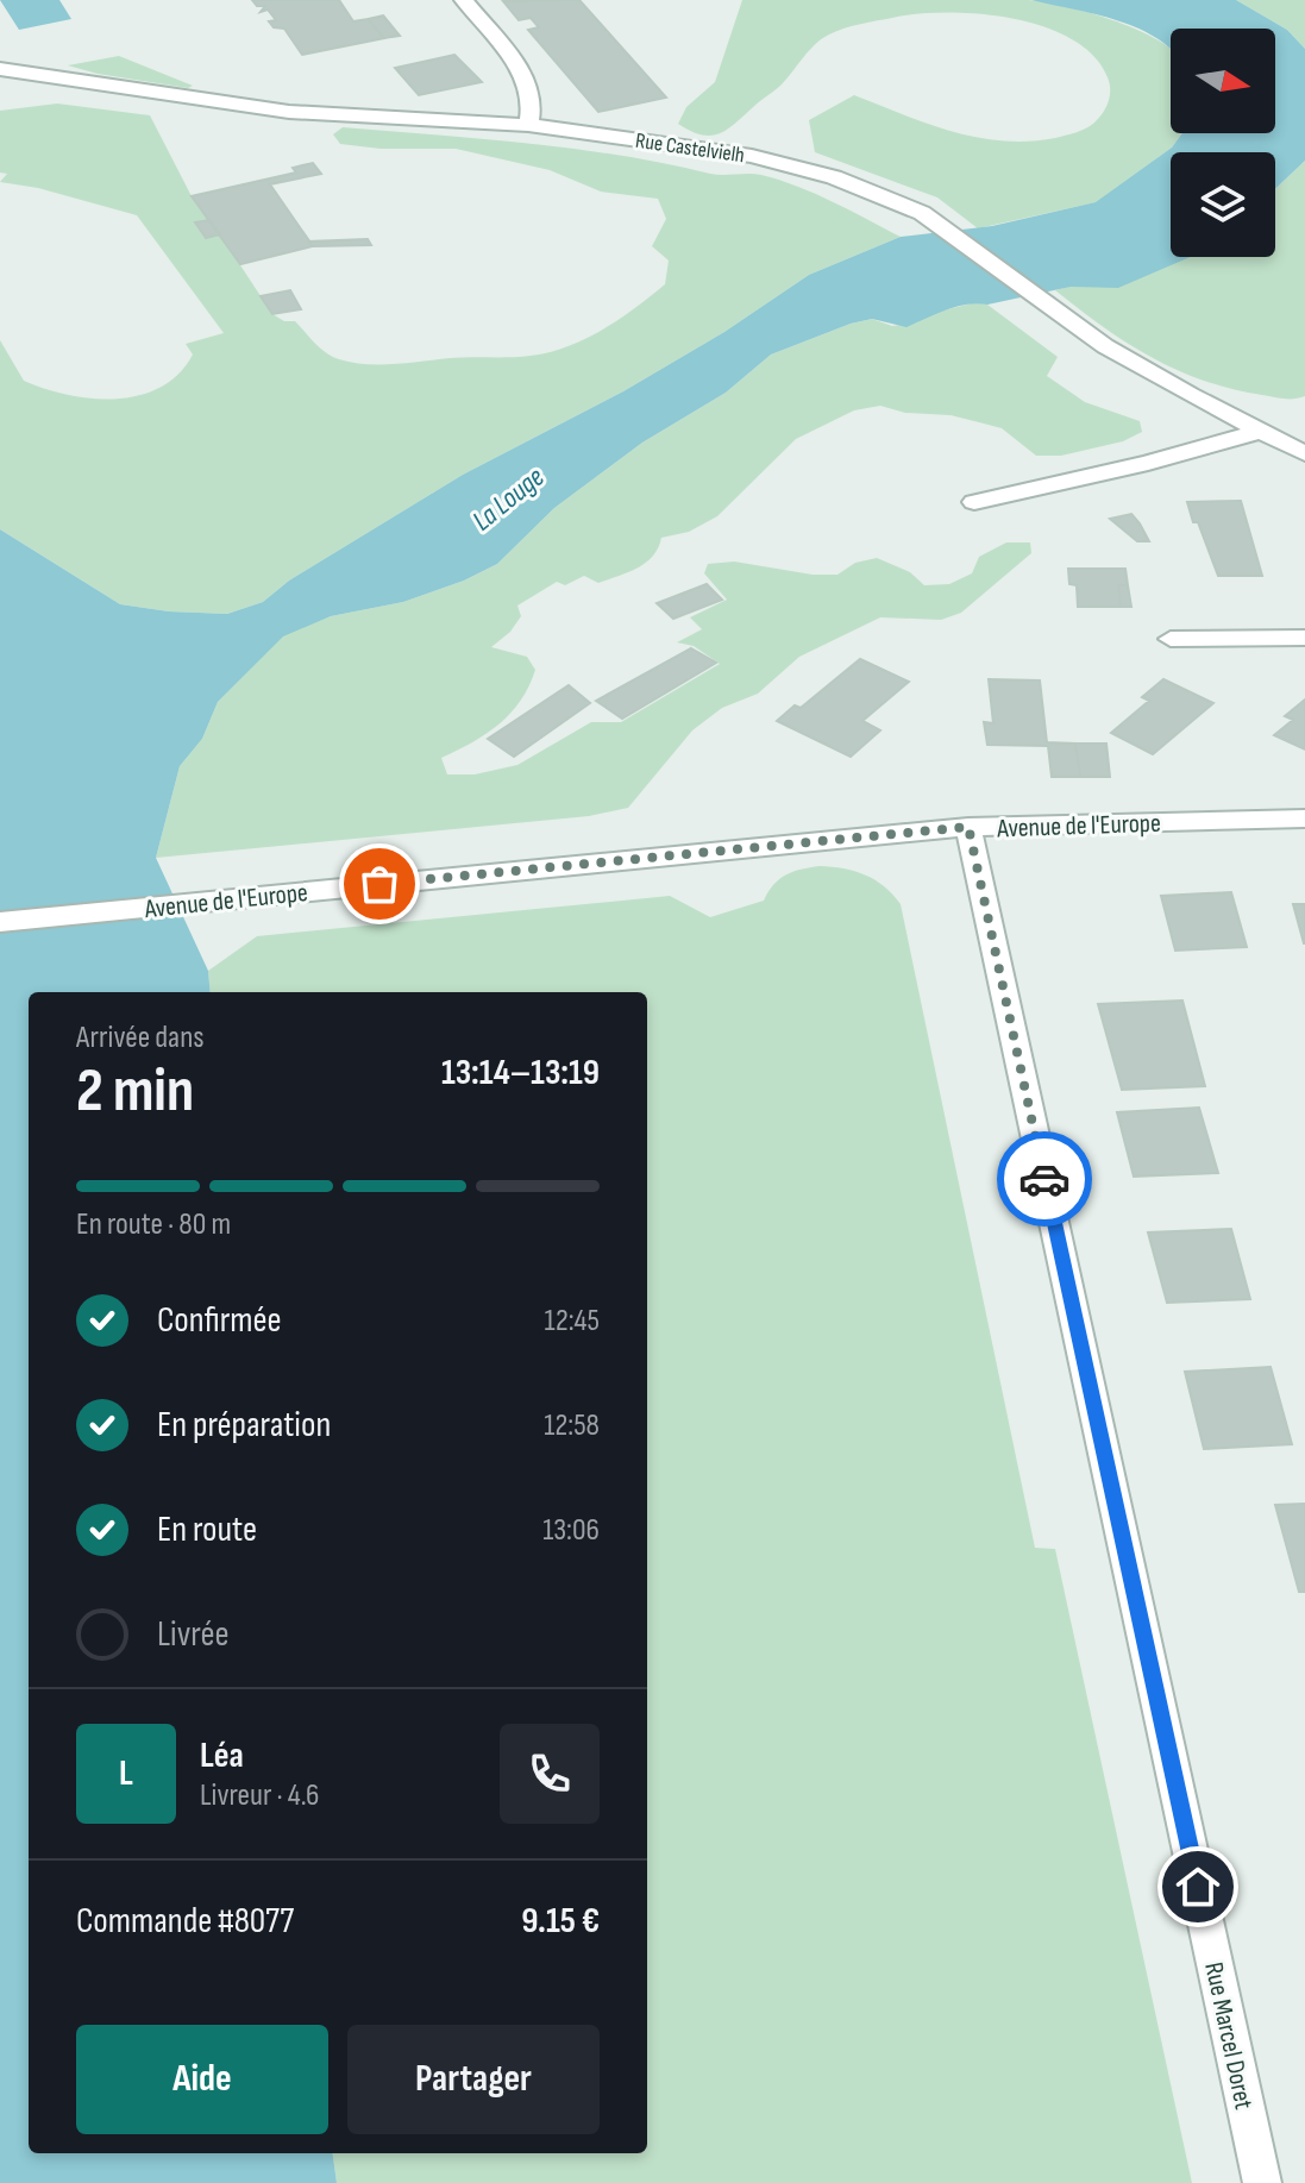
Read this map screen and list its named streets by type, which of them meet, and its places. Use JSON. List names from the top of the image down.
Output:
{
  "streets": {
    "street": ["Rue Castelvielh", "Avenue de l'Europe", "Rue Marcel Doret"]
  },
  "crossings": [
    ["Avenue de l'Europe", "Rue Marcel Doret"]
  ],
  "water": ["La Louge"],
  "north": "right",
  "page": {
    "heading": ["2 min", "Arrivée dans", "13:14–13:19"],
    "panel": [
      "Léa",
      "Livreur · 4.6",
      "Commande #8077",
      "9.15 €"
    ],
    "bar": "En route · 80 m",
    "list": [
      ["Confirmée", "12:45"],
      ["En préparation", "12:58"],
      ["En route", "13:06"],
      "Livrée"
    ],
    "round": "L",
    "buttons": ["Aide", "Partager"]
  }
}
